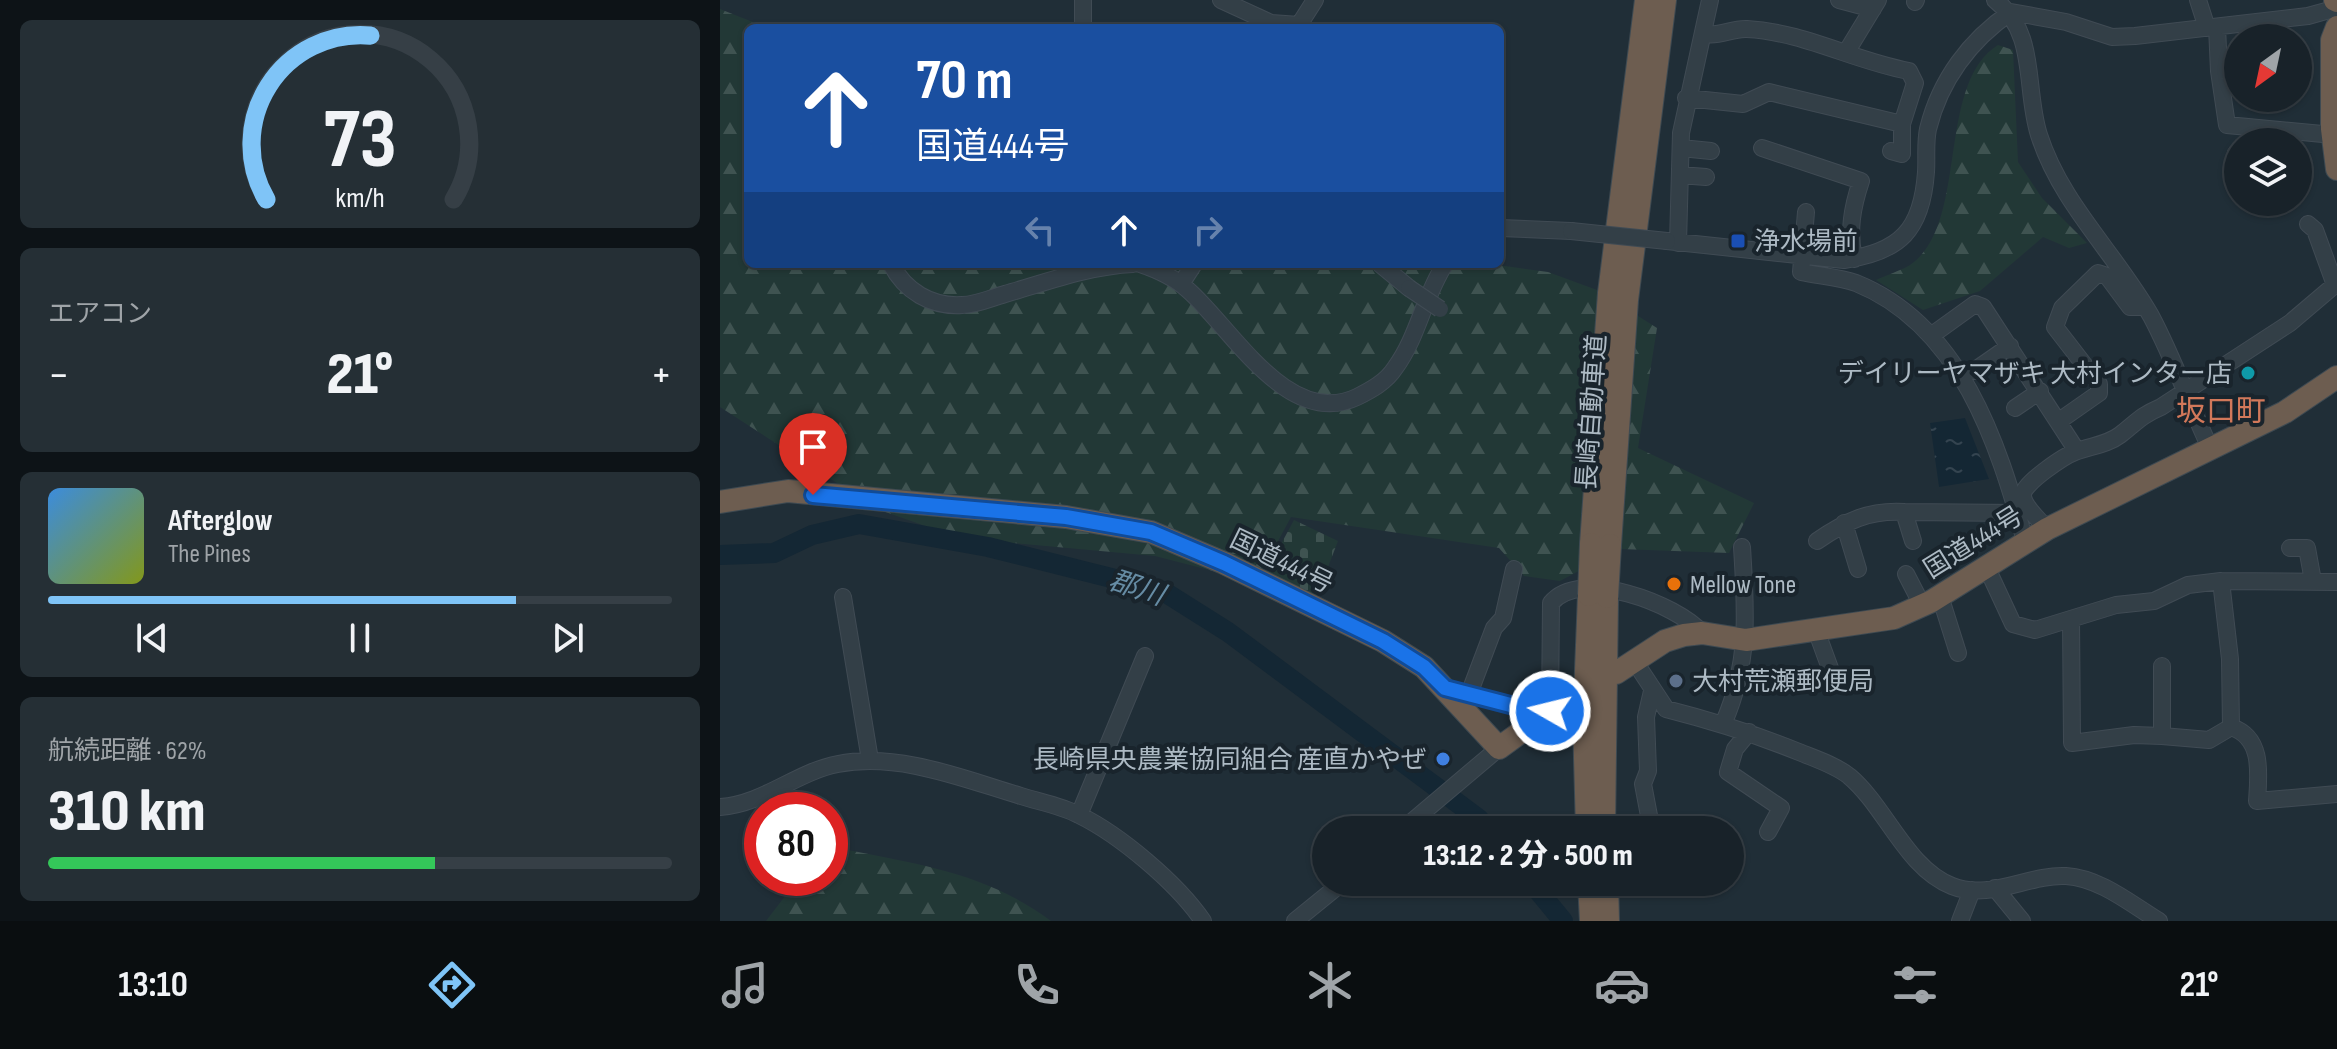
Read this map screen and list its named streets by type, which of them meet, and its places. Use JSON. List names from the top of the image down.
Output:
{
  "streets": {
    "highway": ["長崎自動車道", "国道444号"]
  },
  "districts": ["坂口町"],
  "water": ["郡川"],
  "places": {
    "transit": ["浄水場前"],
    "other": [
      "デイリーヤマザキ 大村インター店",
      "Mellow Tone",
      "大村荒瀬郵便局",
      "長崎県央農業協同組合 産直かやぜ"
    ]
  },
  "north": "bottom left",
  "page": {
    "turn": ["70 m", "国道444号"],
    "tile": [
      "エアコン",
      ["航続距離 · 62%", "310 km"]
    ],
    "heat": ["−", "21°", "+"],
    "song": ["Afterglow", "The Pines"],
    "limit": "80",
    "trip": "13:12 · 2 分 · 500 m",
    "tabs": ["13:10", "21°"],
    "gauge": ["73", "km/h"]
  }
}
